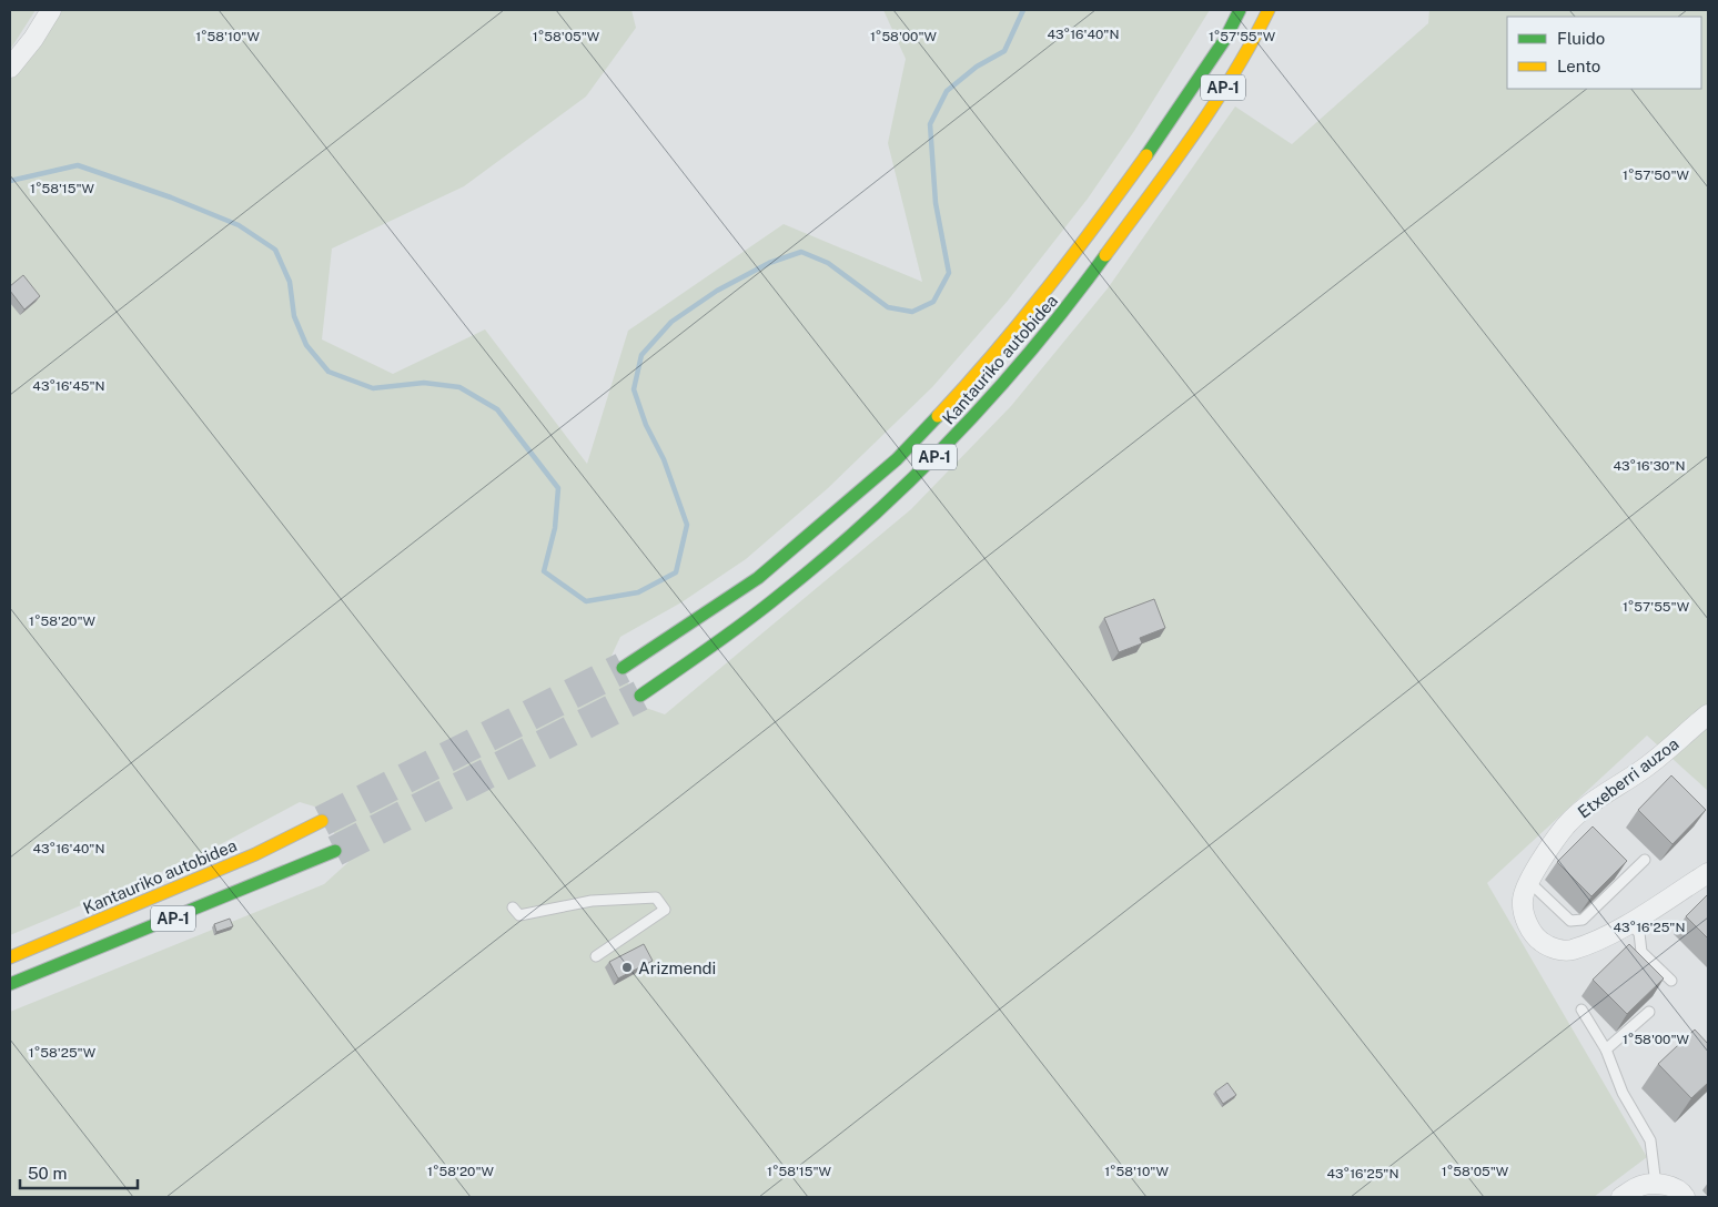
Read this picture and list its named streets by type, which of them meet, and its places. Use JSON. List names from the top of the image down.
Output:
{
  "streets": {
    "highway": ["AP-1", "Kantauriko autobidea"],
    "street": ["Etxeberri auzoa"]
  },
  "places": ["Arizmendi"],
  "legend": ["Fluido", "Lento"],
  "scale_bar": "50 m",
  "coordinates": [
    "43°16'40\"N",
    "1°57'55\"W",
    "1°58'10\"W",
    "1°58'05\"W",
    "1°58'00\"W",
    "1°57'50\"W",
    "1°58'15\"W",
    "43°16'45\"N",
    "43°16'30\"N",
    "1°58'20\"W",
    "43°16'25\"N",
    "1°58'25\"W"
  ]
}
